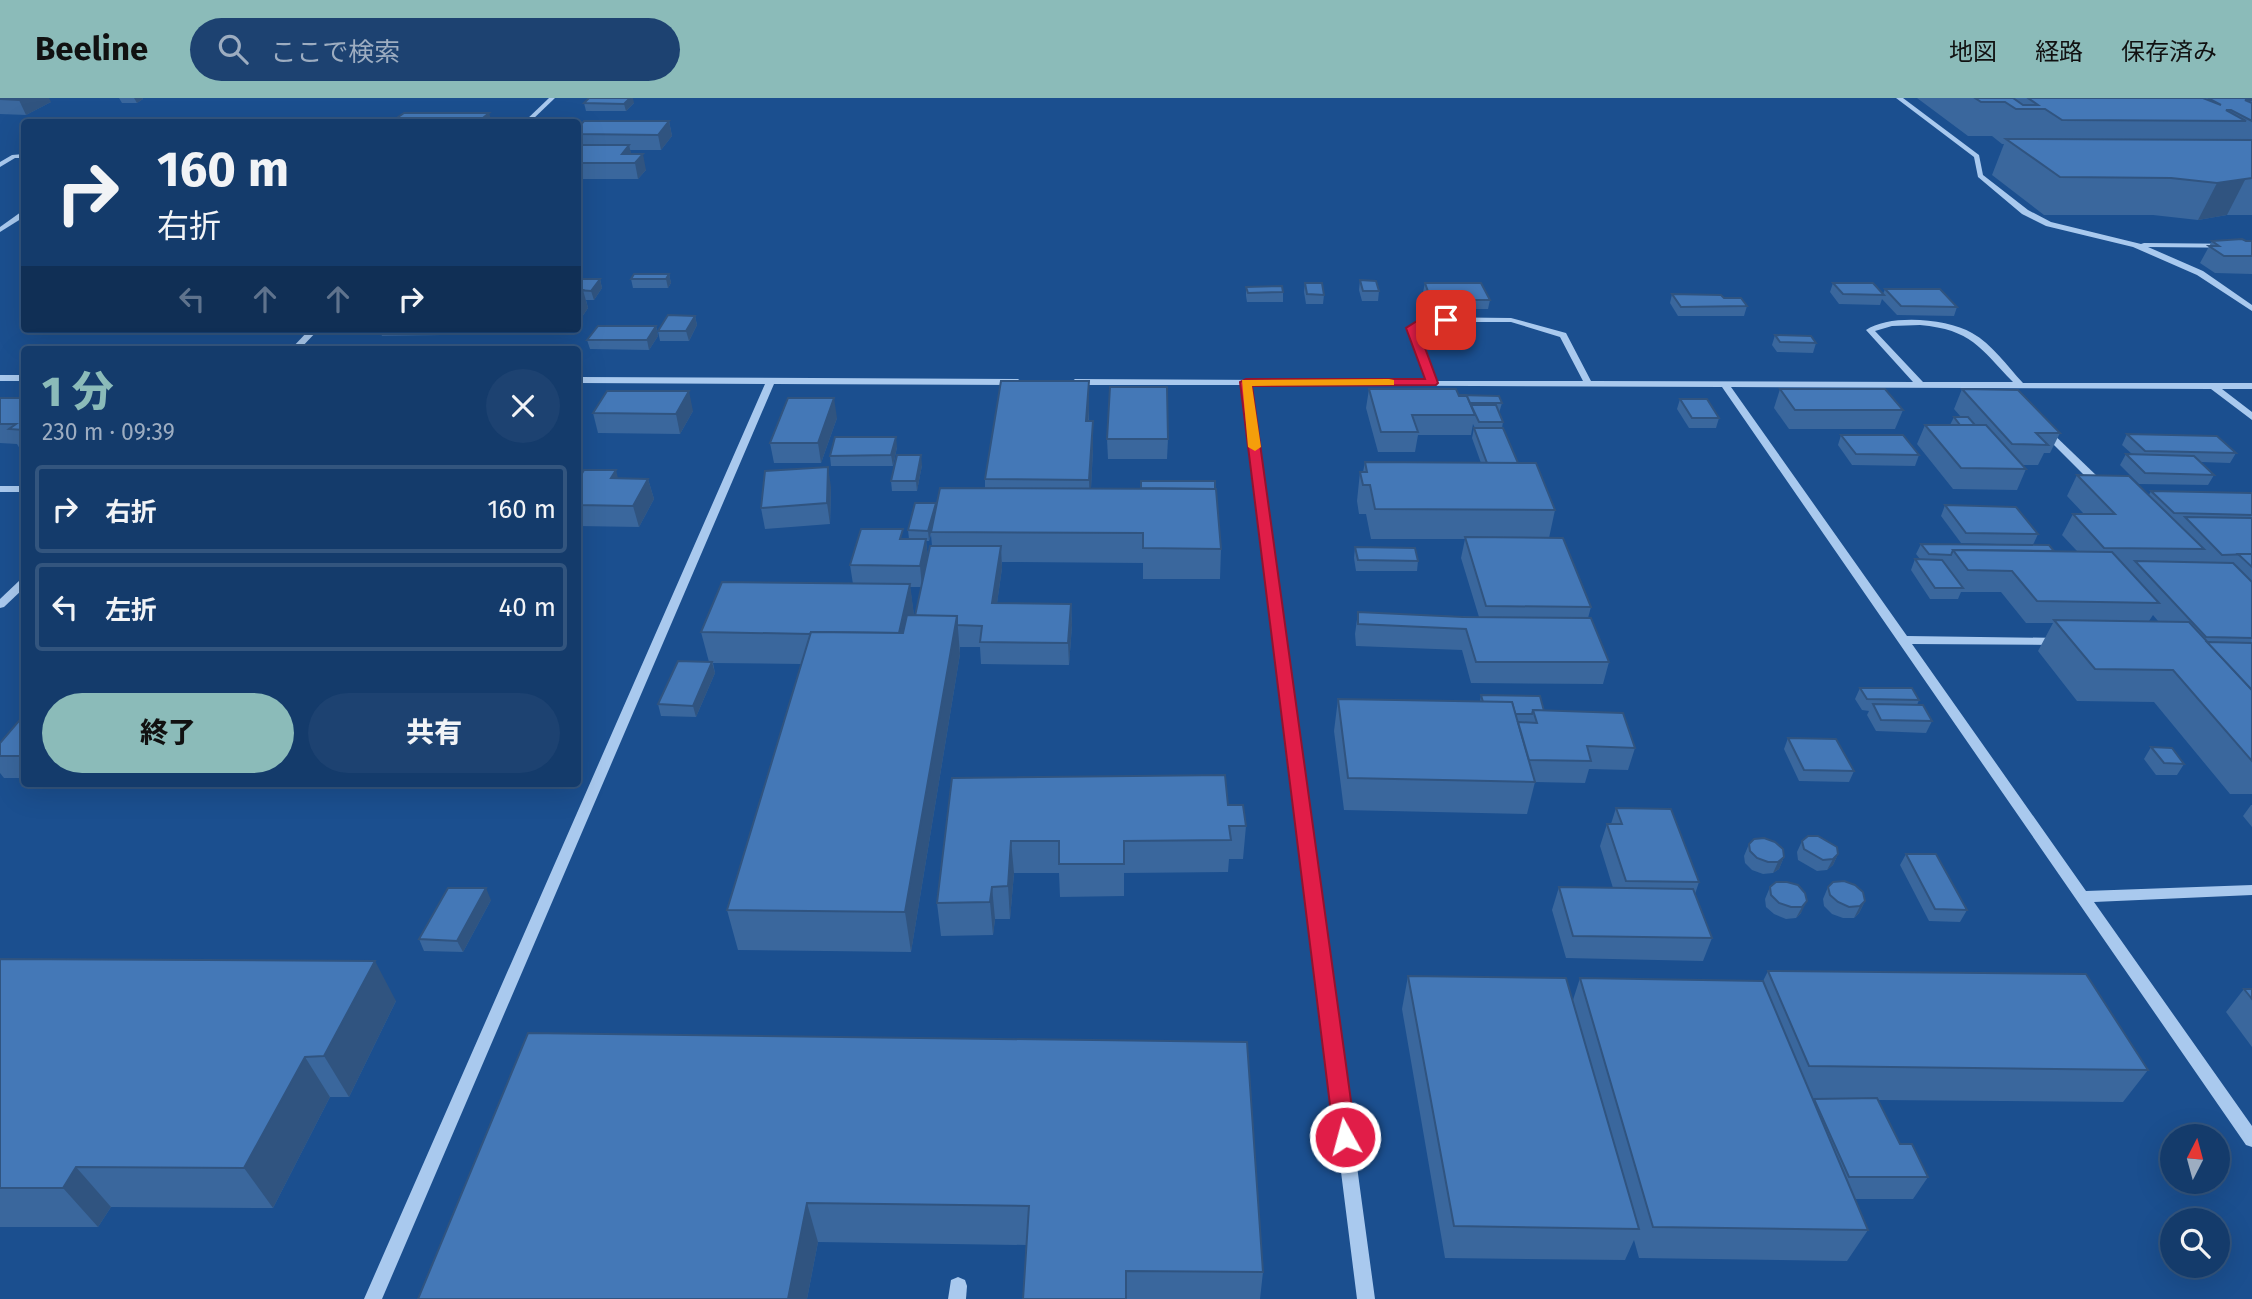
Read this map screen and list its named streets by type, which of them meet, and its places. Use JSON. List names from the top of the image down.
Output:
{
  "north": "top",
  "page": {
    "header": "Beeline",
    "search": "ここで検索",
    "nav": ["地図", "経路", "保存済み"],
    "turn": ["160 m", "右折"],
    "heading": ["1 分", "230 m · 09:39"],
    "list": [
      {
        "name": "右折",
        "value": "160 m"
      },
      {
        "name": "左折",
        "value": "40 m"
      }
    ],
    "buttons": ["終了", "共有"]
  }
}
